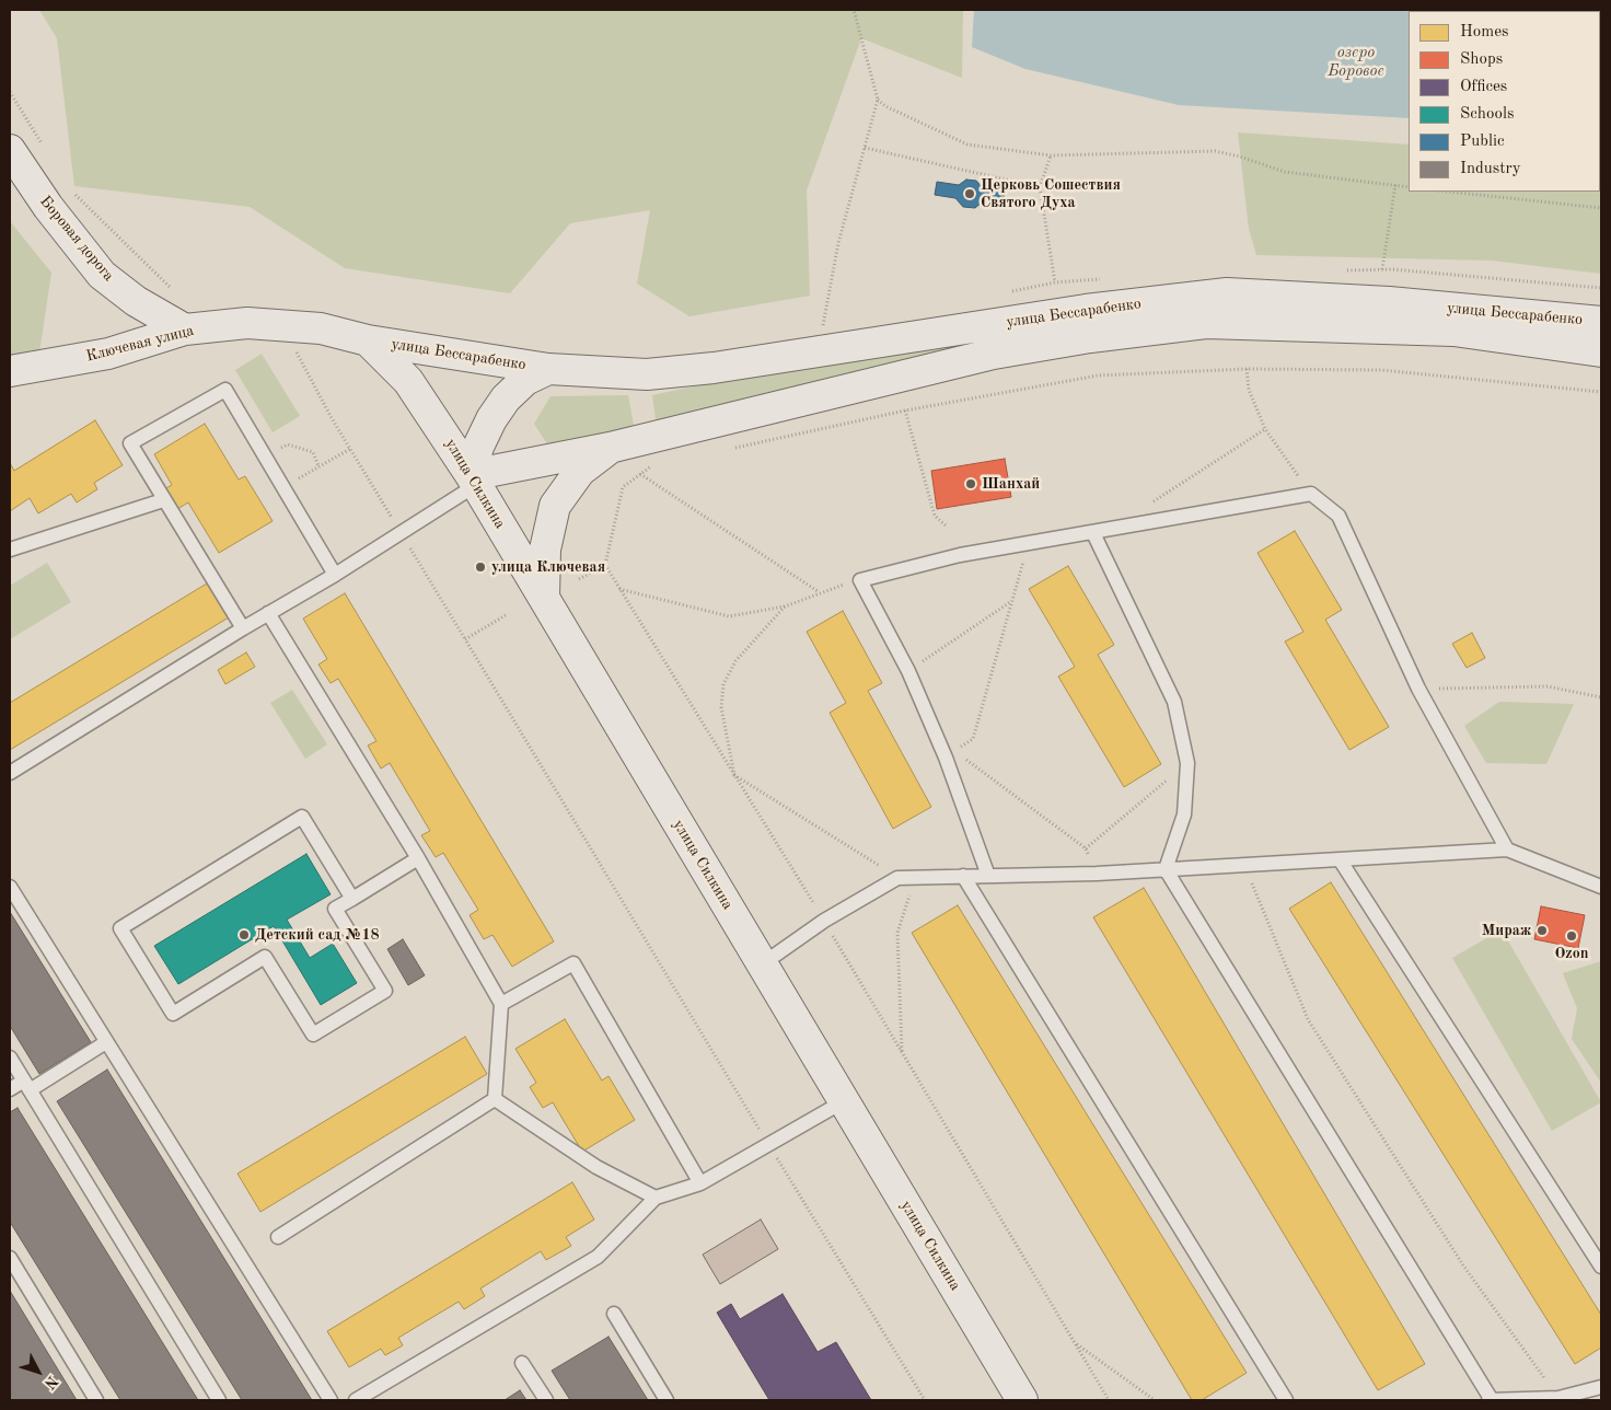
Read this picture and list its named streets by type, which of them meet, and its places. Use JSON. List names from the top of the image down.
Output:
{
  "streets": {
    "main road": [
      "Боровая дорога",
      "улица Бессарабенко",
      "Ключевая улица",
      "улица Силкина"
    ]
  },
  "crossings": [
    ["Боровая дорога", "Ключевая улица"],
    ["улица Бессарабенко", "Ключевая улица"],
    ["улица Бессарабенко", "улица Силкина"],
    ["Ключевая улица", "улица Силкина"]
  ],
  "water": ["озеро Боровое"],
  "places": [
    "Церковь Сошествия Святого Духа",
    "Шанхай",
    "улица Ключевая",
    "Мираж",
    "Детский сад №18",
    "Ozon"
  ],
  "legend": [
    "Homes",
    "Shops",
    "Offices",
    "Schools",
    "Public",
    "Industry"
  ],
  "north": "bottom right"
}
